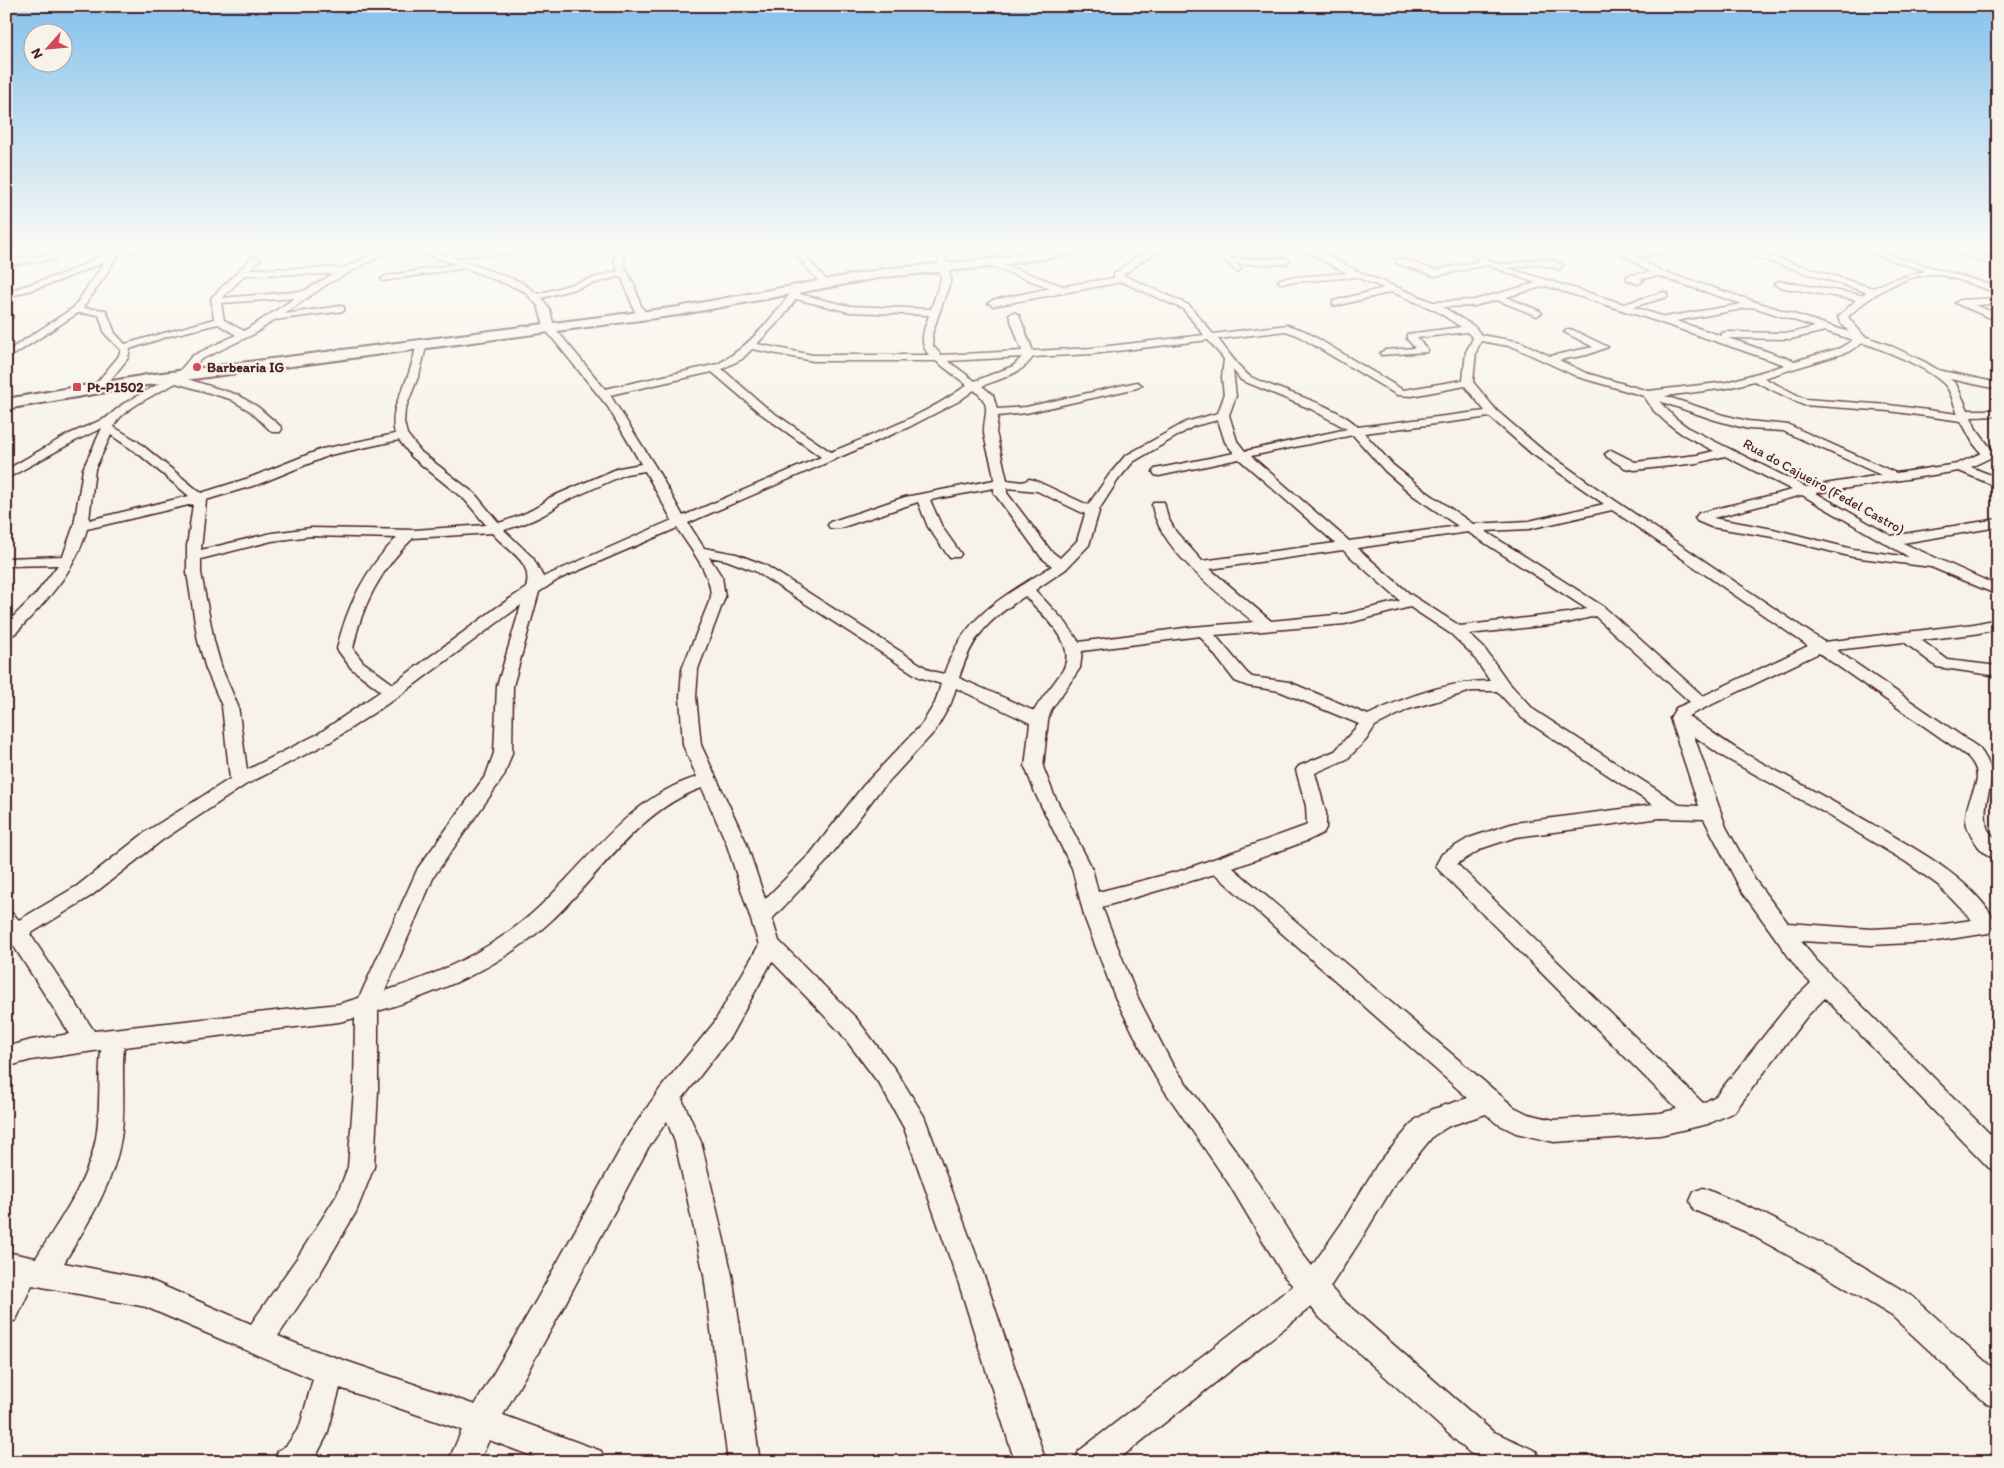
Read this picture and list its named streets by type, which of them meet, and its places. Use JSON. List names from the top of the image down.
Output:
{
  "streets": {
    "street": ["Rua do Cajueiro (Fedel Castro)"]
  },
  "places": {
    "other": ["Barbearia IG"],
    "transit": ["Pt-P1502"]
  },
  "north": "bottom left"
}
